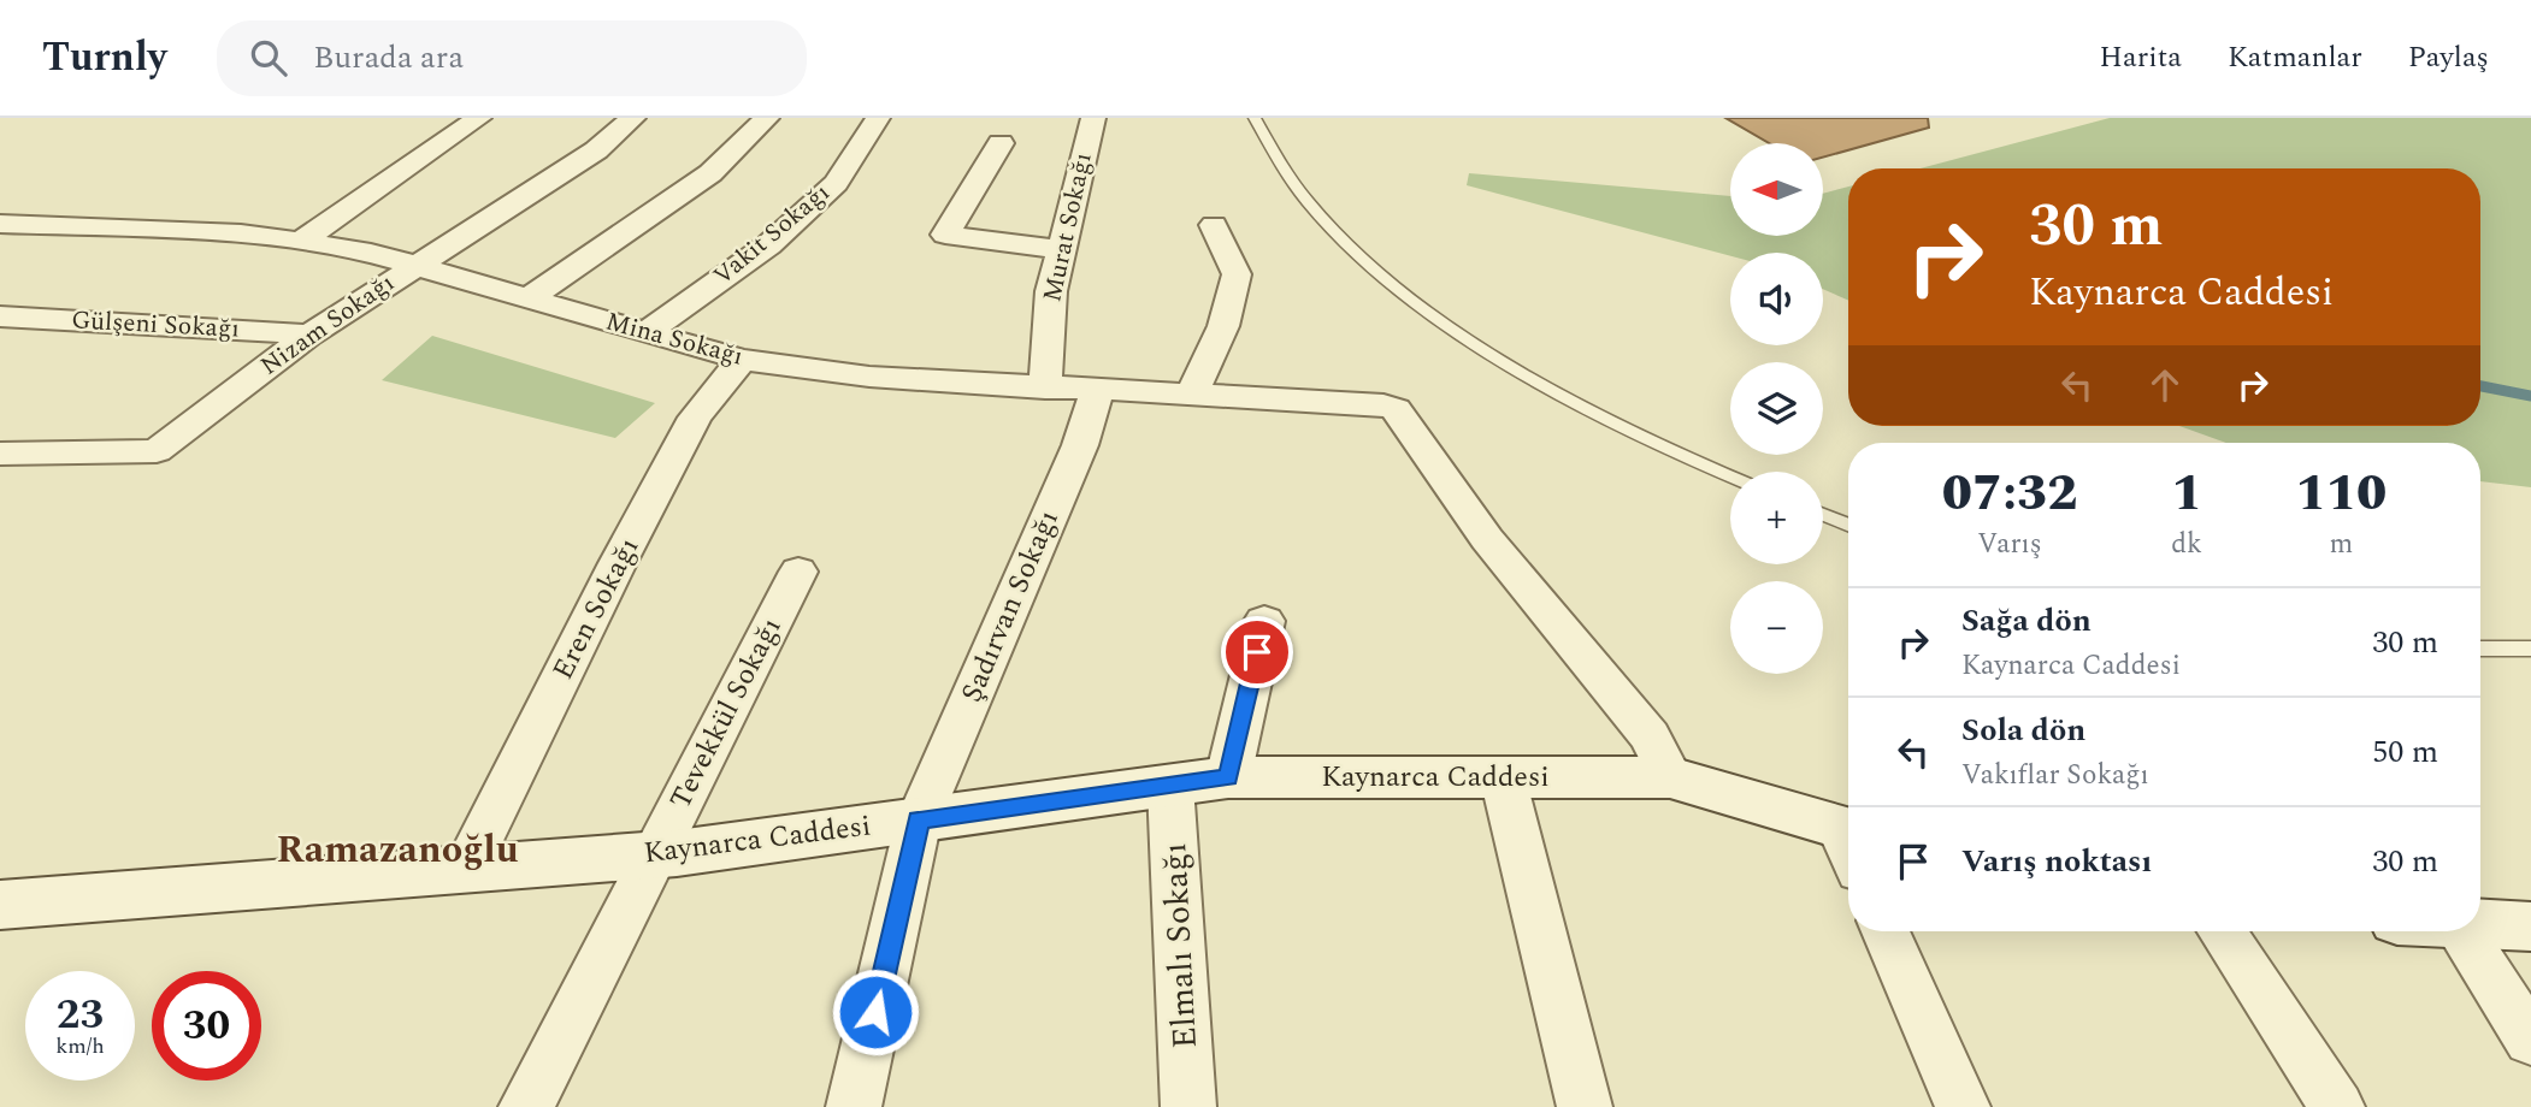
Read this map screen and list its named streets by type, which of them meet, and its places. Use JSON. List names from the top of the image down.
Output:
{
  "streets": {
    "main road": ["Kaynarca Caddesi"],
    "street": [
      "Murat Sokağı",
      "Vakit Sokağı",
      "Gülşeni Sokağı",
      "Nizam Sokağı",
      "Mina Sokağı",
      "Şadırvan Sokağı",
      "Eren Sokağı",
      "Tevekkül Sokağı",
      "Elmalı Sokağı"
    ]
  },
  "crossings": [
    ["Murat Sokağı", "Mina Sokağı"],
    ["Vakit Sokağı", "Mina Sokağı"],
    ["Gülşeni Sokağı", "Nizam Sokağı"],
    ["Nizam Sokağı", "Mina Sokağı"],
    ["Mina Sokağı", "Şadırvan Sokağı"],
    ["Mina Sokağı", "Eren Sokağı"],
    ["Mina Sokağı", "Kaynarca Caddesi"],
    ["Şadırvan Sokağı", "Kaynarca Caddesi"],
    ["Eren Sokağı", "Kaynarca Caddesi"],
    ["Tevekkül Sokağı", "Kaynarca Caddesi"],
    ["Kaynarca Caddesi", "Elmalı Sokağı"]
  ],
  "districts": ["Ramazanoğlu"],
  "north": "left",
  "page": {
    "header": "Turnly",
    "search": "Burada ara",
    "nav": ["Harita", "Katmanlar", "Paylaş"],
    "map_buttons": ["+", "−"],
    "turn": ["30 m", "Kaynarca Caddesi"],
    "eta": [
      "07:32",
      "Varış",
      "1",
      "dk",
      "110",
      "m"
    ],
    "list": [
      {
        "name": "Sağa dön",
        "note": "Kaynarca Caddesi",
        "value": "30 m"
      },
      {
        "name": "Sola dön",
        "note": "Vakıflar Sokağı",
        "value": "50 m"
      },
      {
        "name": "Varış noktası",
        "value": "30 m"
      }
    ],
    "speed": "23 km/h",
    "limit": "30"
  }
}
